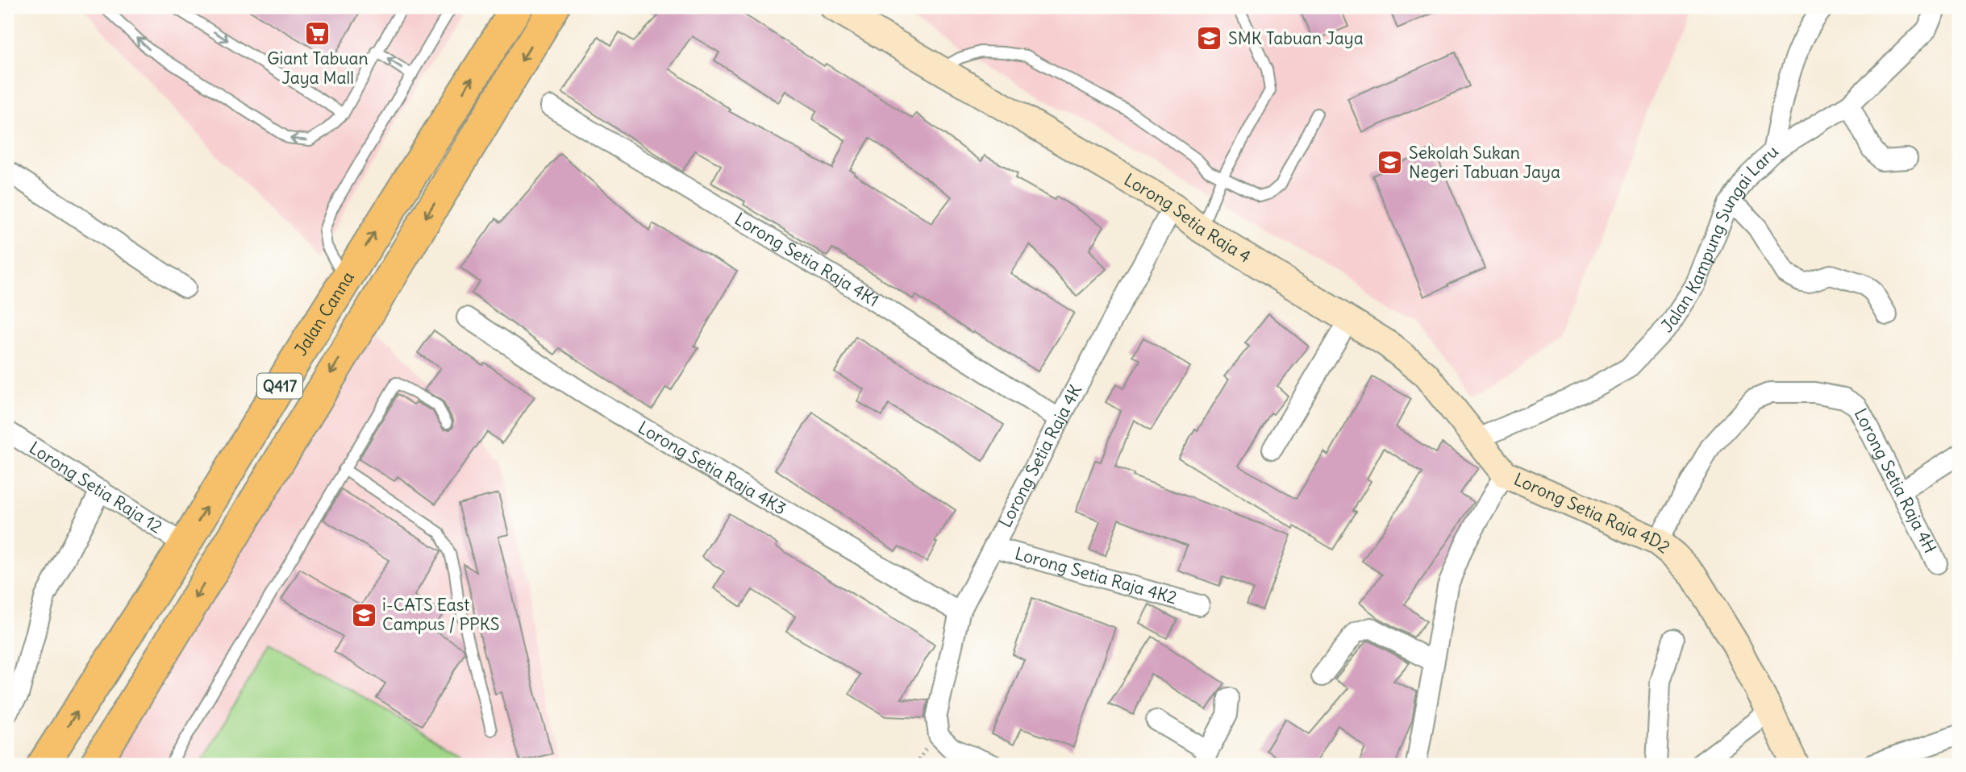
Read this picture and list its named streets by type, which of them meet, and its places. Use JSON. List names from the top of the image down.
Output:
{
  "streets": {
    "highway": ["Jalan Canna", "Q417"],
    "street": [
      "Lorong Setia Raja 4",
      "Jalan Kampung Sungai Laru",
      "Lorong Setia Raja 4K1",
      "Lorong Setia Raja 4K",
      "Lorong Setia Raja 4K3",
      "Lorong Setia Raja 4H",
      "Lorong Setia Raja 12",
      "Lorong Setia Raja 4D2",
      "Lorong Setia Raja 4K2"
    ]
  },
  "crossings": [
    ["Lorong Setia Raja 4", "Jalan Kampung Sungai Laru"],
    ["Lorong Setia Raja 4", "Lorong Setia Raja 4K"],
    ["Lorong Setia Raja 4", "Lorong Setia Raja 4D2"],
    ["Lorong Setia Raja 4K1", "Lorong Setia Raja 4K"],
    ["Jalan Canna", "Lorong Setia Raja 12"],
    ["Lorong Setia Raja 4K", "Lorong Setia Raja 4K3"],
    ["Lorong Setia Raja 4K", "Lorong Setia Raja 4K2"],
    ["Lorong Setia Raja 4H", "Lorong Setia Raja 4D2"]
  ],
  "places": {
    "supermarket": ["Giant Tabuan Jaya Mall"],
    "school or university": ["SMK Tabuan Jaya", "Sekolah Sukan Negeri Tabuan Jaya", "i-CATS East Campus / PPKS"]
  }
}
